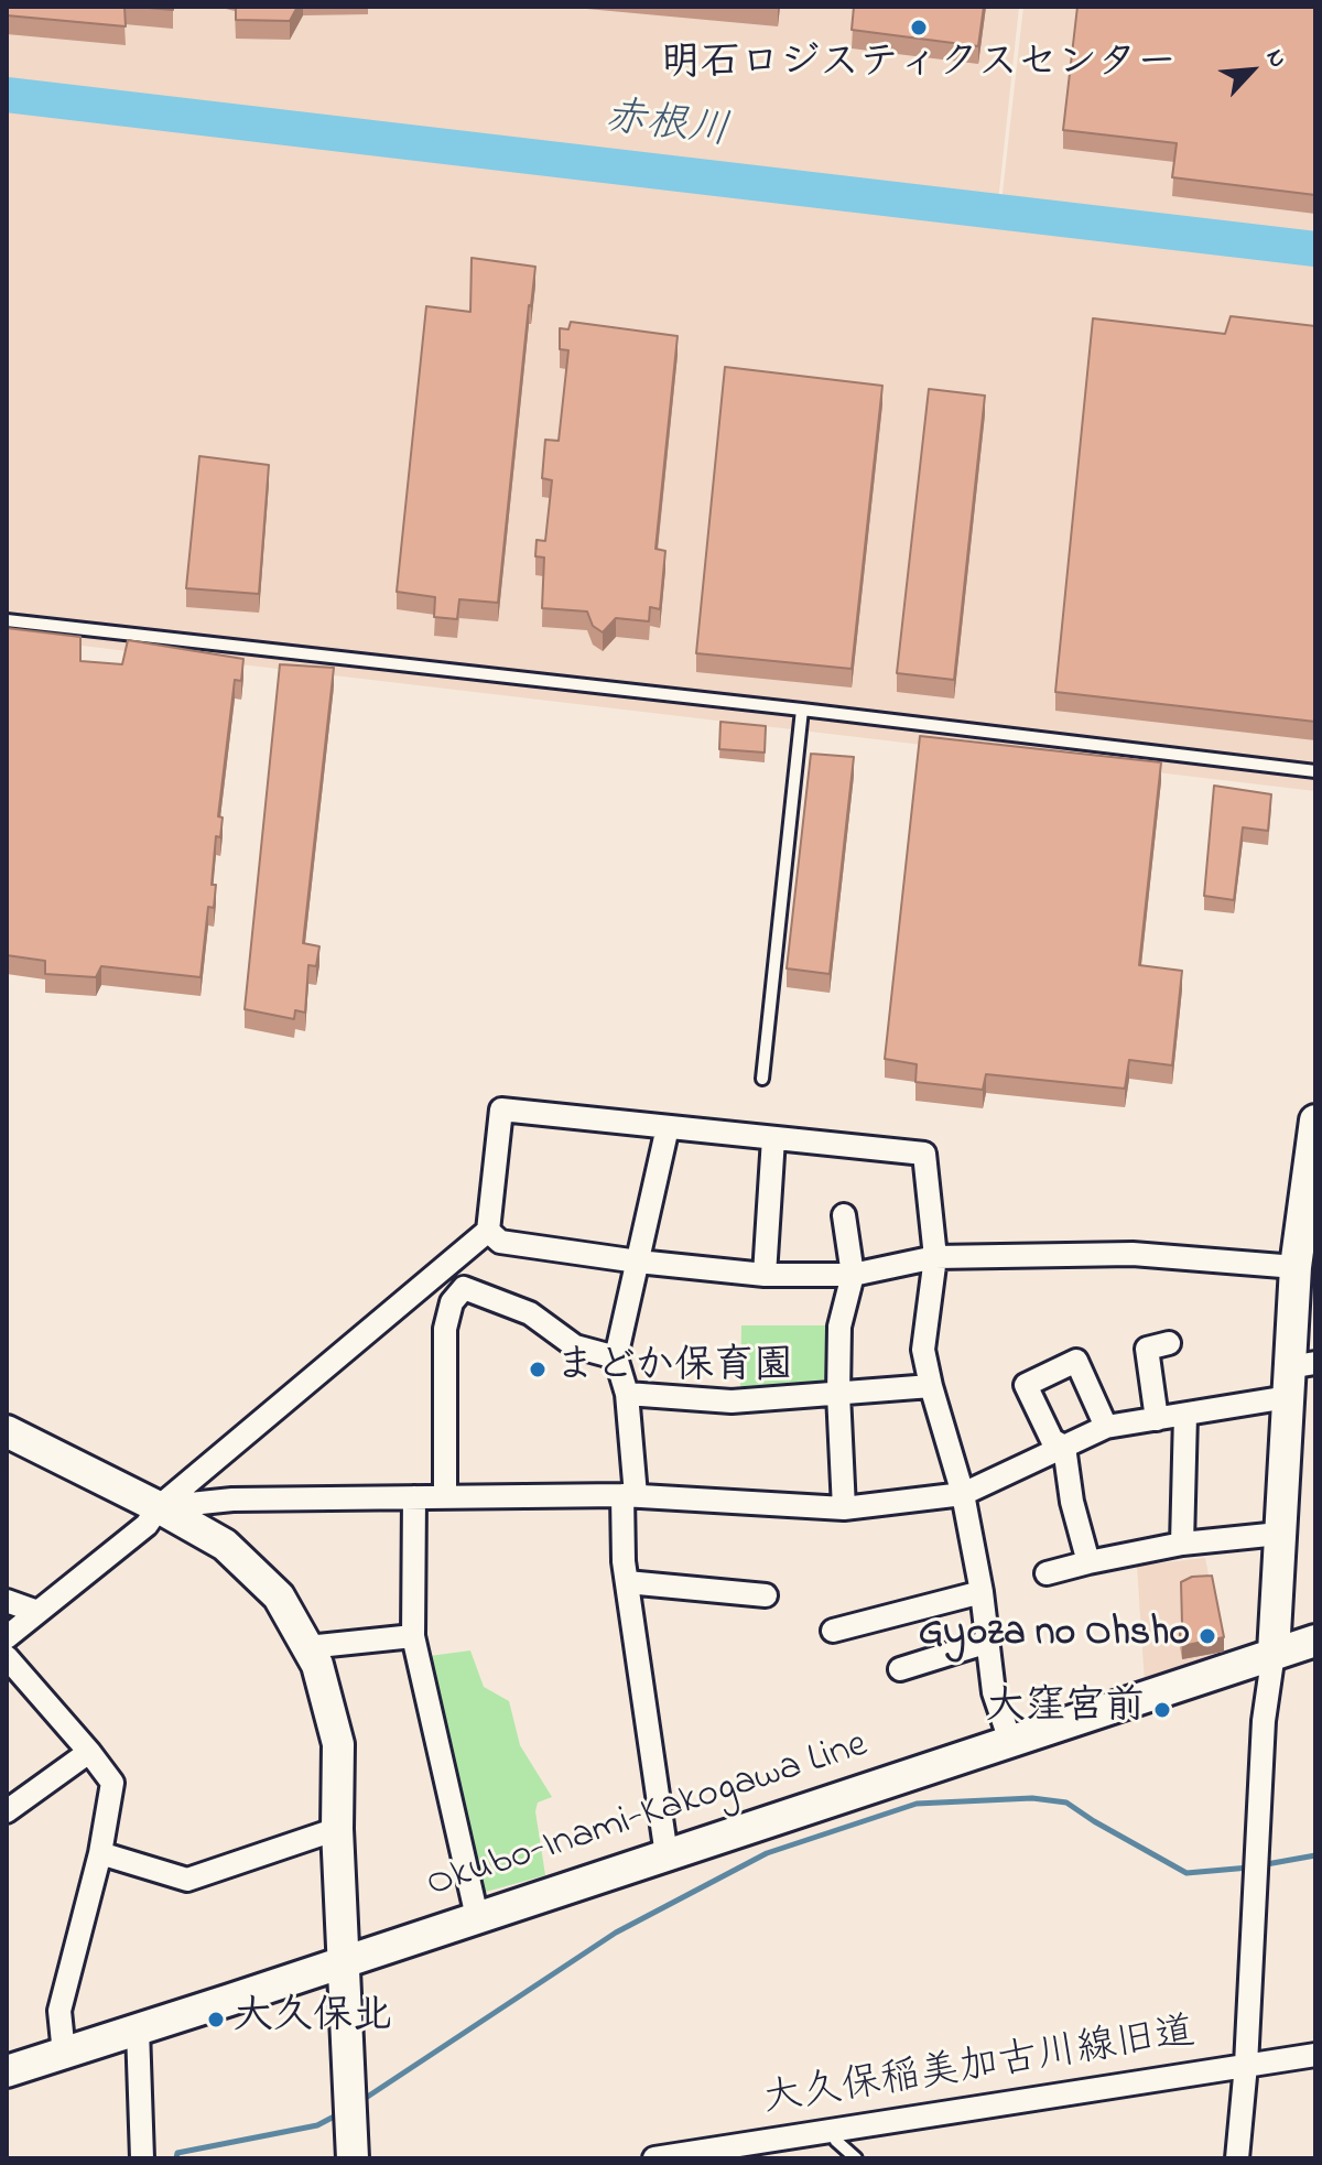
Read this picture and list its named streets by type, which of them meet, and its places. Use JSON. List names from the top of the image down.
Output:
{
  "streets": {
    "main road": ["Okubo-Inami-Kakogawa Line"],
    "street": ["大久保稲美加古川線旧道"]
  },
  "water": ["赤根川"],
  "places": [
    "明石ロジスティクスセンター",
    "まどか保育園",
    "Gyoza no Ohsho",
    "大窪宮前",
    "大久保北"
  ],
  "north": "top right"
}
